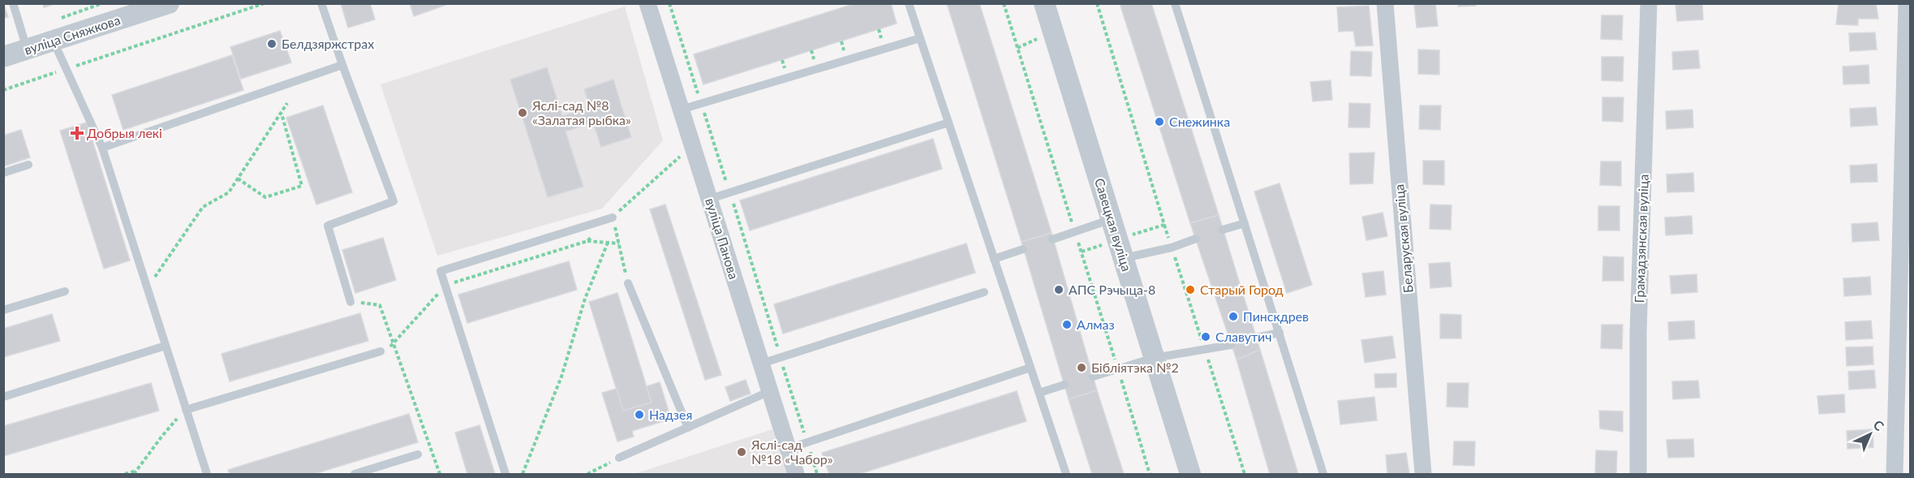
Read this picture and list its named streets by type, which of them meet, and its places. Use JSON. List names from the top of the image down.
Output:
{
  "streets": {
    "street": [
      "вуліца Сняжкова",
      "Савецкая вуліца",
      "вуліца Панова",
      "Беларуская вуліца",
      "Грамадзянская вуліца"
    ]
  },
  "places": {
    "other": [
      "Белдзяржстрах",
      "Яслі-сад №8 «Залатая рыбка»",
      "Снежинка",
      "АПС Рэчыца-8",
      "Старый Город",
      "Пинскдрев",
      "Алмаз",
      "Славутич",
      "Бібліятэка №2",
      "Надзея",
      "Яслі-сад №18 «Чабор»"
    ],
    "health": ["Добрыя лекі"]
  },
  "north": "top right"
}
